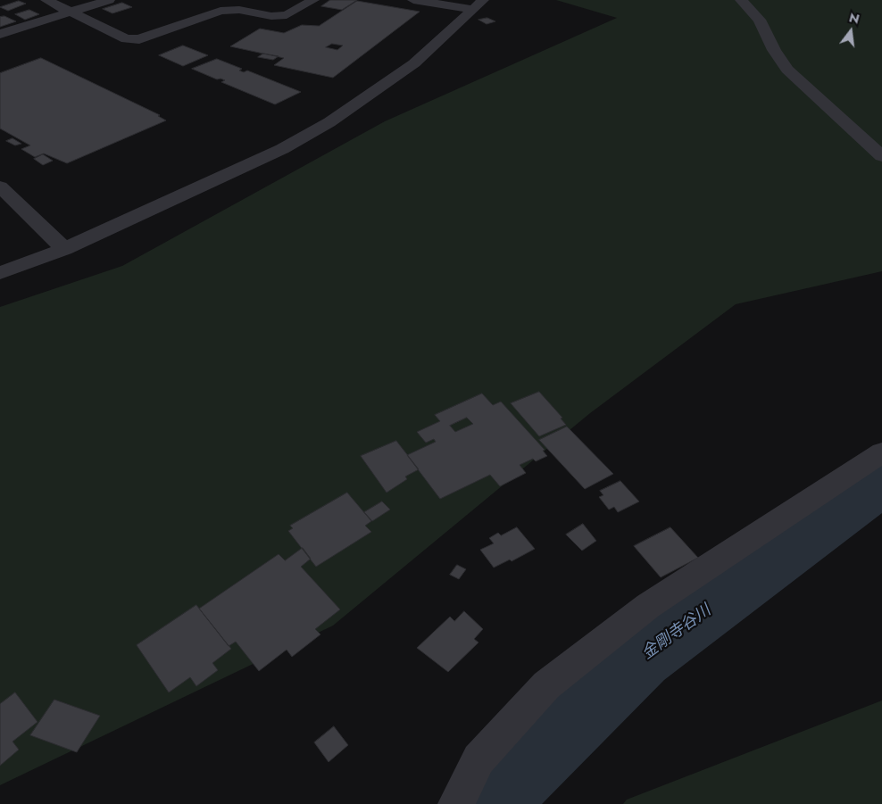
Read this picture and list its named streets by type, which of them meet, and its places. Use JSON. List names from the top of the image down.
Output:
{
  "water": ["金剛寺谷川"],
  "north": "top"
}
